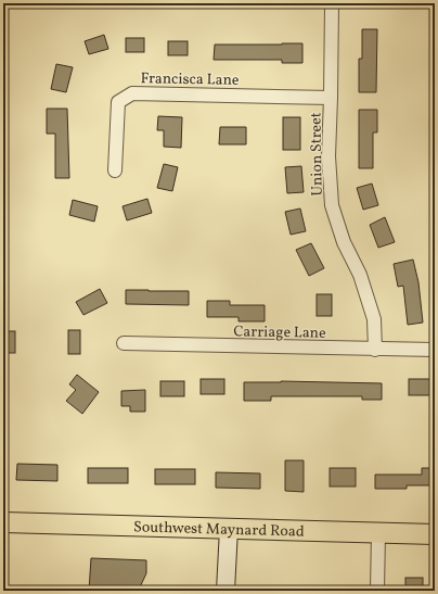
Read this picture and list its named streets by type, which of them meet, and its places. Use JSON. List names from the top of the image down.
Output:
{
  "streets": {
    "main road": ["Southwest Maynard Road"],
    "street": ["Francisca Lane", "Union Street", "Carriage Lane"]
  },
  "crossings": [
    ["Francisca Lane", "Union Street"],
    ["Union Street", "Carriage Lane"]
  ]
}
